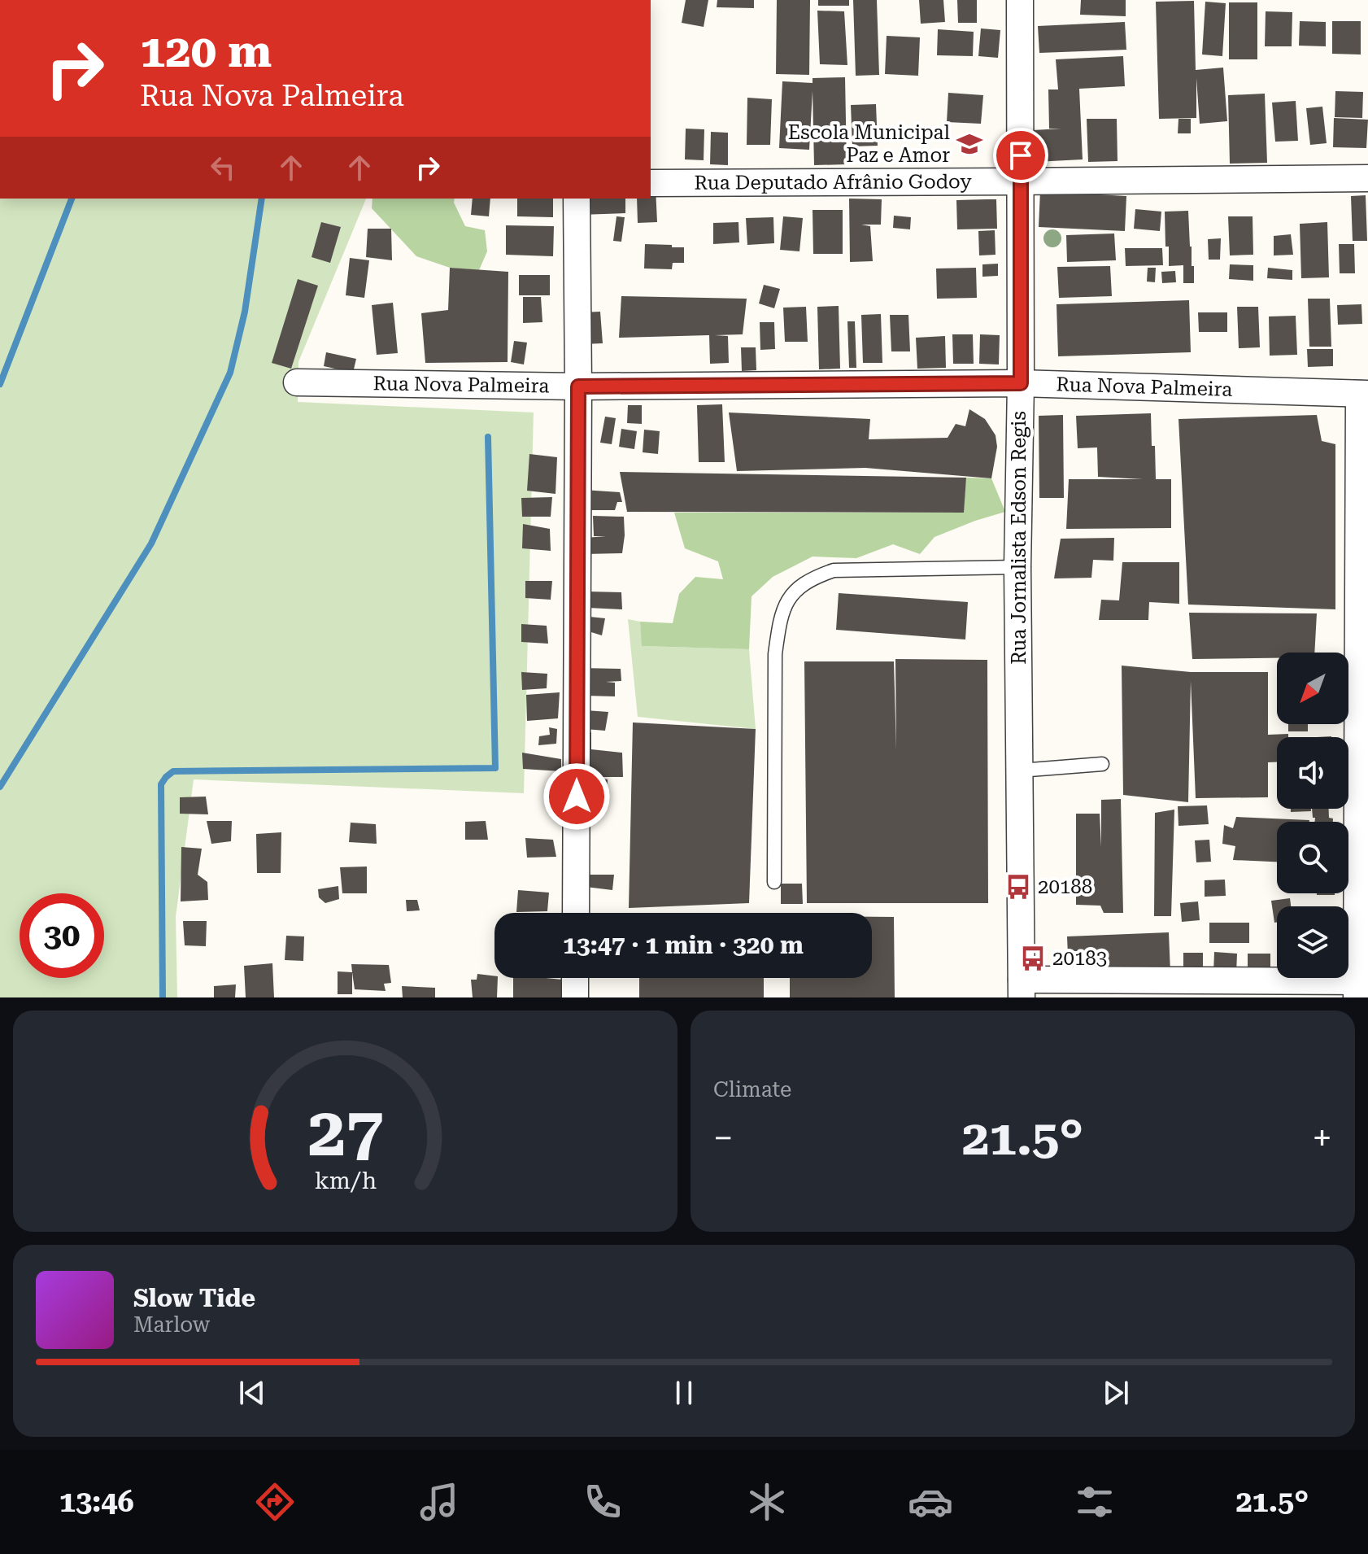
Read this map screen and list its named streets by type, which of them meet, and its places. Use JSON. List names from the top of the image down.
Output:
{
  "streets": {
    "street": ["Rua Deputado Afrânio Godoy", "Rua Nova Palmeira", "Rua Jornalista Edson Regis"]
  },
  "crossings": [
    ["Rua Deputado Afrânio Godoy", "Rua Jornalista Edson Regis"],
    ["Rua Nova Palmeira", "Rua Jornalista Edson Regis"]
  ],
  "places": {
    "school or university": ["Escola Municipal Paz e Amor"],
    "bus stop": ["20188", "20183"]
  },
  "north": "bottom left",
  "page": {
    "turn": ["120 m", "Rua Nova Palmeira"],
    "limit": "30",
    "trip": "13:47 · 1 min · 320 m",
    "tile": "Climate",
    "heat": ["−", "21.5°", "+"],
    "song": ["Slow Tide", "Marlow"],
    "tabs": ["13:46", "21.5°"],
    "gauge": ["27", "km/h"]
  }
}
